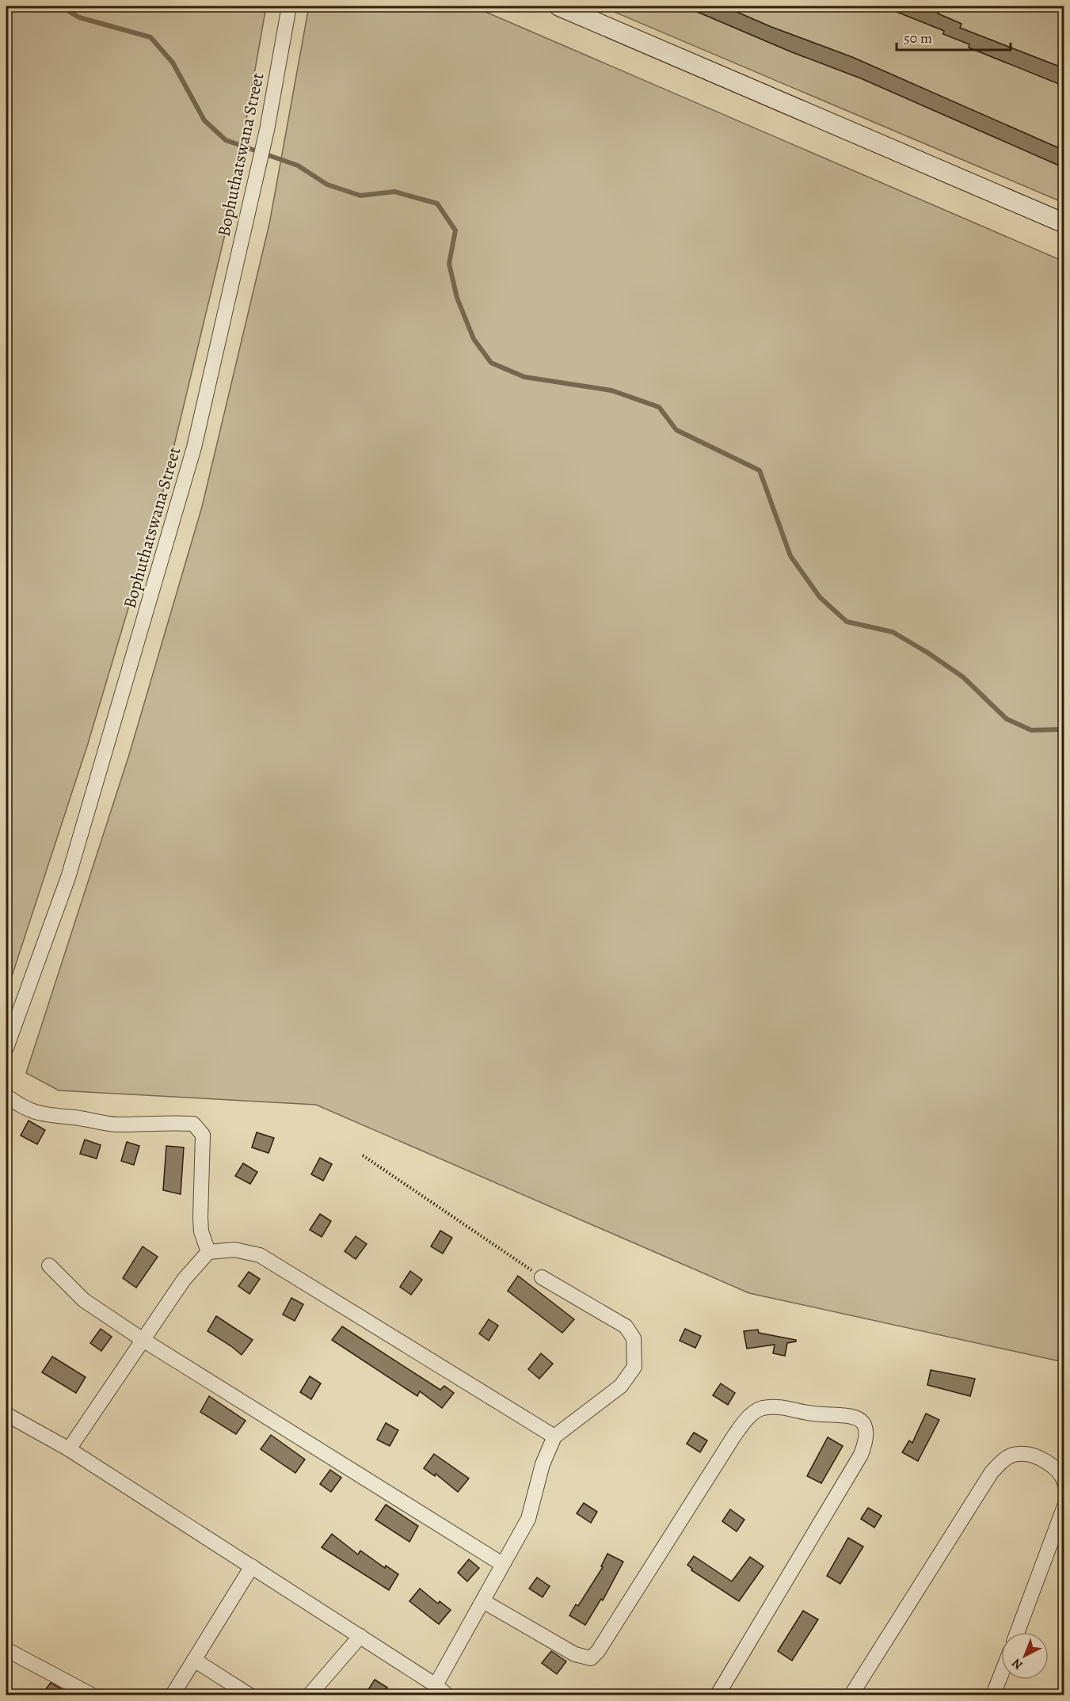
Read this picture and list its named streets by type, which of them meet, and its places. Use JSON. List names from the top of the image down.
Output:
{
  "streets": {
    "street": ["Bophuthatswana Street"]
  },
  "scale_bar": "50 m",
  "north": "bottom left"
}
